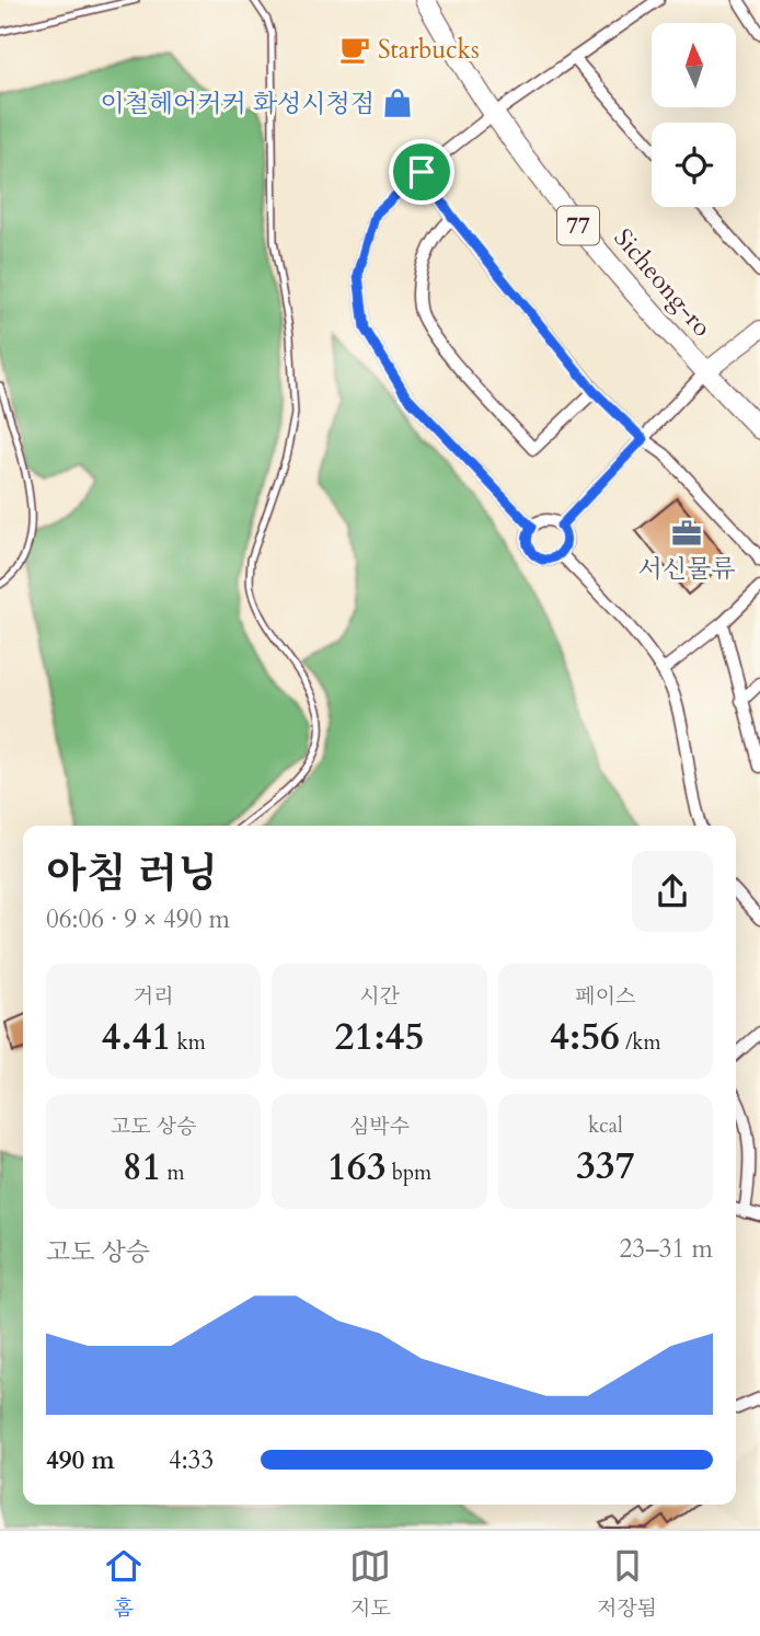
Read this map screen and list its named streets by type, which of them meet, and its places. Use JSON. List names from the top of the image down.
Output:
{
  "streets": {
    "main road": ["77", "Sicheong-ro"]
  },
  "places": {
    "cafe": ["Starbucks"],
    "shop": ["이철헤어커커 화성시청점"],
    "office": ["서신물류"]
  },
  "north": "top",
  "page": {
    "heading": ["아침 러닝", "06:06 · 9 × 490 m"],
    "stats": [
      ["거리", "4.41 km"],
      ["시간", "21:45"],
      ["페이스", "4:56 /km"],
      ["고도 상승", "81 m"],
      ["심박수", "163 bpm"],
      ["kcal", "337"]
    ],
    "chart": ["고도 상승", "23–31 m"],
    "list": [
      {
        "name": "490 m",
        "note": "4:33"
      }
    ],
    "tabs": ["홈", "지도", "저장됨"]
  }
}
